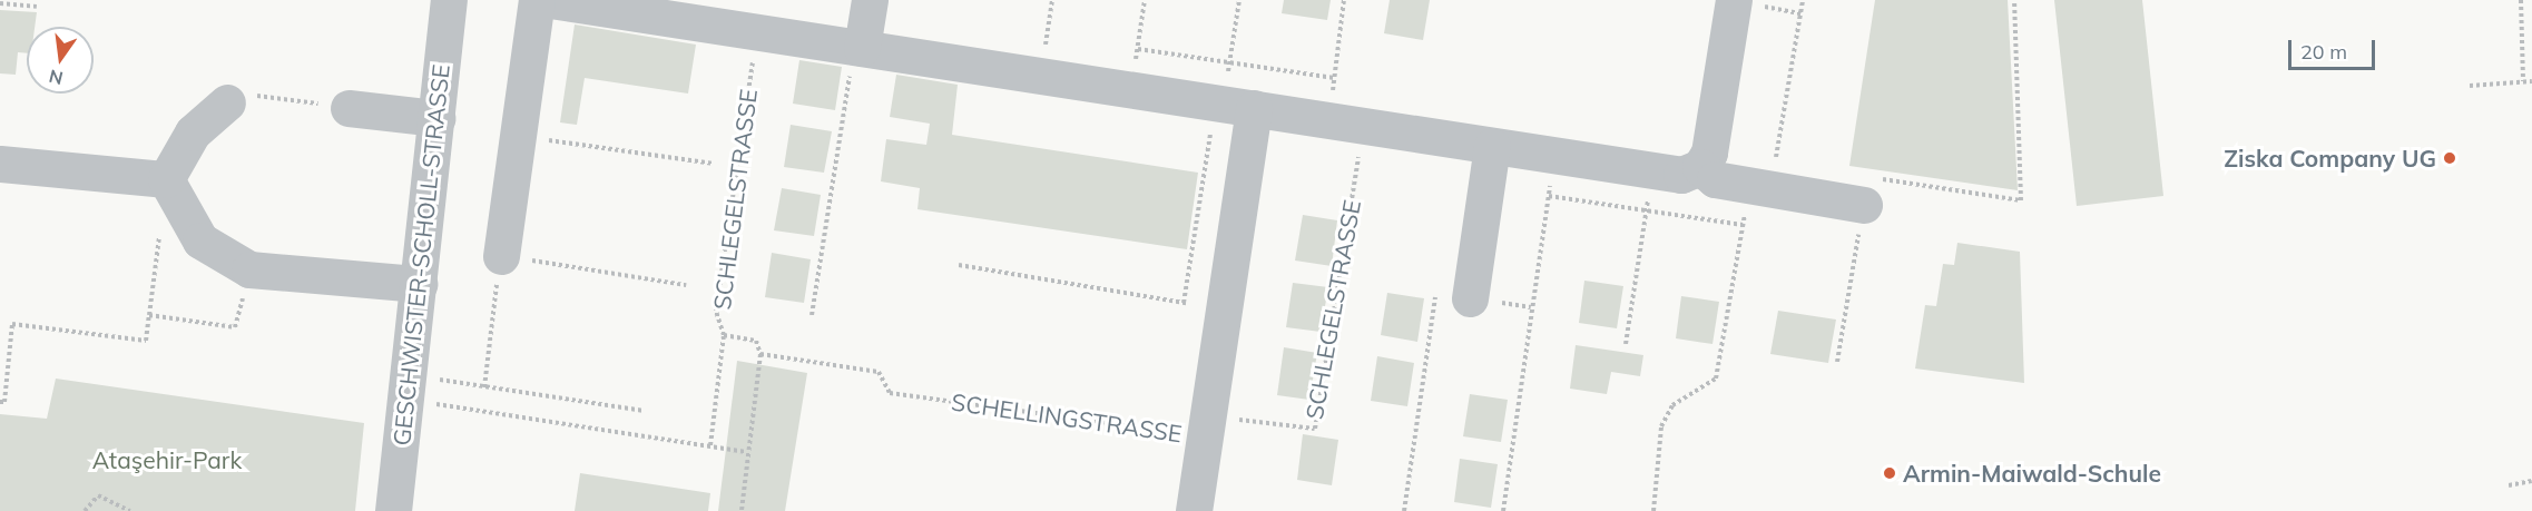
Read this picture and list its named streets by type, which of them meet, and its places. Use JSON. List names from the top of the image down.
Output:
{
  "streets": {
    "street": ["GESCHWISTER-SCHOLL-STRASSE", "SCHELLINGSTRASSE"],
    "path": ["SCHLEGELSTRASSE"]
  },
  "crossings": [
    ["SCHLEGELSTRASSE", "SCHELLINGSTRASSE"]
  ],
  "parks": ["Ataşehir-Park"],
  "places": ["Ziska Company UG", "Armin-Maiwald-Schule"],
  "scale_bar": "20 m",
  "north": "bottom"
}
